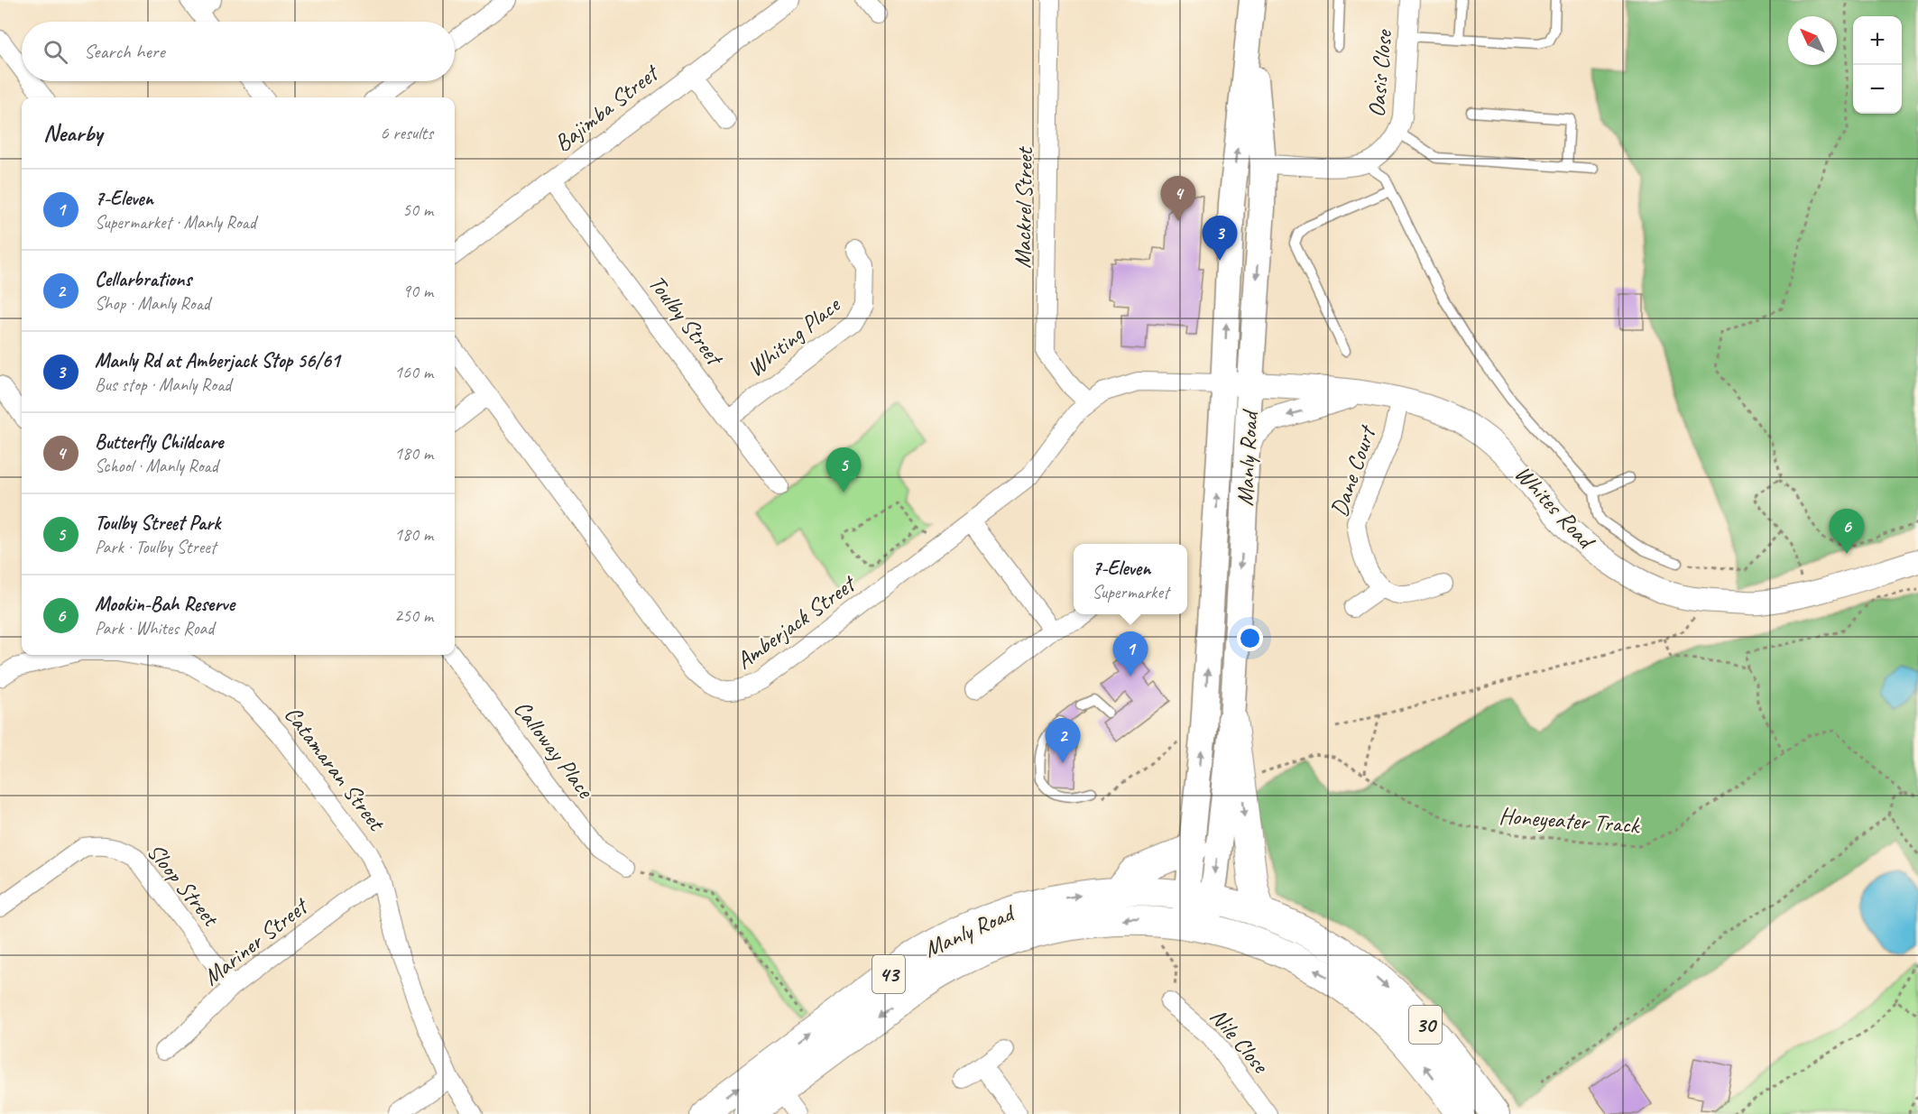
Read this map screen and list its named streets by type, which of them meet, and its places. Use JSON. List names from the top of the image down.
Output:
{
  "streets": {
    "main road": ["Manly Road", "43", "30"],
    "street": [
      "Oasis Close",
      "Bajimba Street",
      "Mackrel Street",
      "Toulby Street",
      "Whiting Place",
      "Dane Court",
      "Whites Road",
      "Amberjack Street",
      "Calloway Place",
      "Catamaran Street",
      "Sloop Street",
      "Mariner Street",
      "Nile Close"
    ],
    "path": ["Honeyeater Track"]
  },
  "crossings": [
    ["Bajimba Street", "Toulby Street"],
    ["Mackrel Street", "Amberjack Street"],
    ["Toulby Street", "Whiting Place"],
    ["Manly Road", "Whites Road"],
    ["Manly Road", "Amberjack Street"],
    ["Manly Road", "30"],
    ["Dane Court", "Whites Road"],
    ["Whites Road", "Amberjack Street"],
    ["Catamaran Street", "Mariner Street"],
    ["Sloop Street", "Mariner Street"]
  ],
  "north": "top left",
  "page": {
    "map_buttons": ["+", "−"],
    "search": "Search here",
    "heading": ["Nearby", "6 results"],
    "list": [
      {
        "mark": "1",
        "name": "7-Eleven",
        "note": "Supermarket · Manly Road",
        "value": "50 m"
      },
      {
        "mark": "2",
        "name": "Cellarbrations",
        "note": "Shop · Manly Road",
        "value": "90 m"
      },
      {
        "mark": "3",
        "name": "Manly Rd at Amberjack Stop 56/61",
        "note": "Bus stop · Manly Road",
        "value": "160 m"
      },
      {
        "mark": "4",
        "name": "Butterfly Childcare",
        "note": "School · Manly Road",
        "value": "180 m"
      },
      {
        "mark": "5",
        "name": "Toulby Street Park",
        "note": "Park · Toulby Street",
        "value": "180 m"
      },
      {
        "mark": "6",
        "name": "Mookin-Bah Reserve",
        "note": "Park · Whites Road",
        "value": "250 m"
      }
    ],
    "pins": [
      "4",
      "3",
      "5",
      "6",
      "1",
      "2"
    ],
    "popup": ["7-Eleven", "Supermarket"]
  }
}
